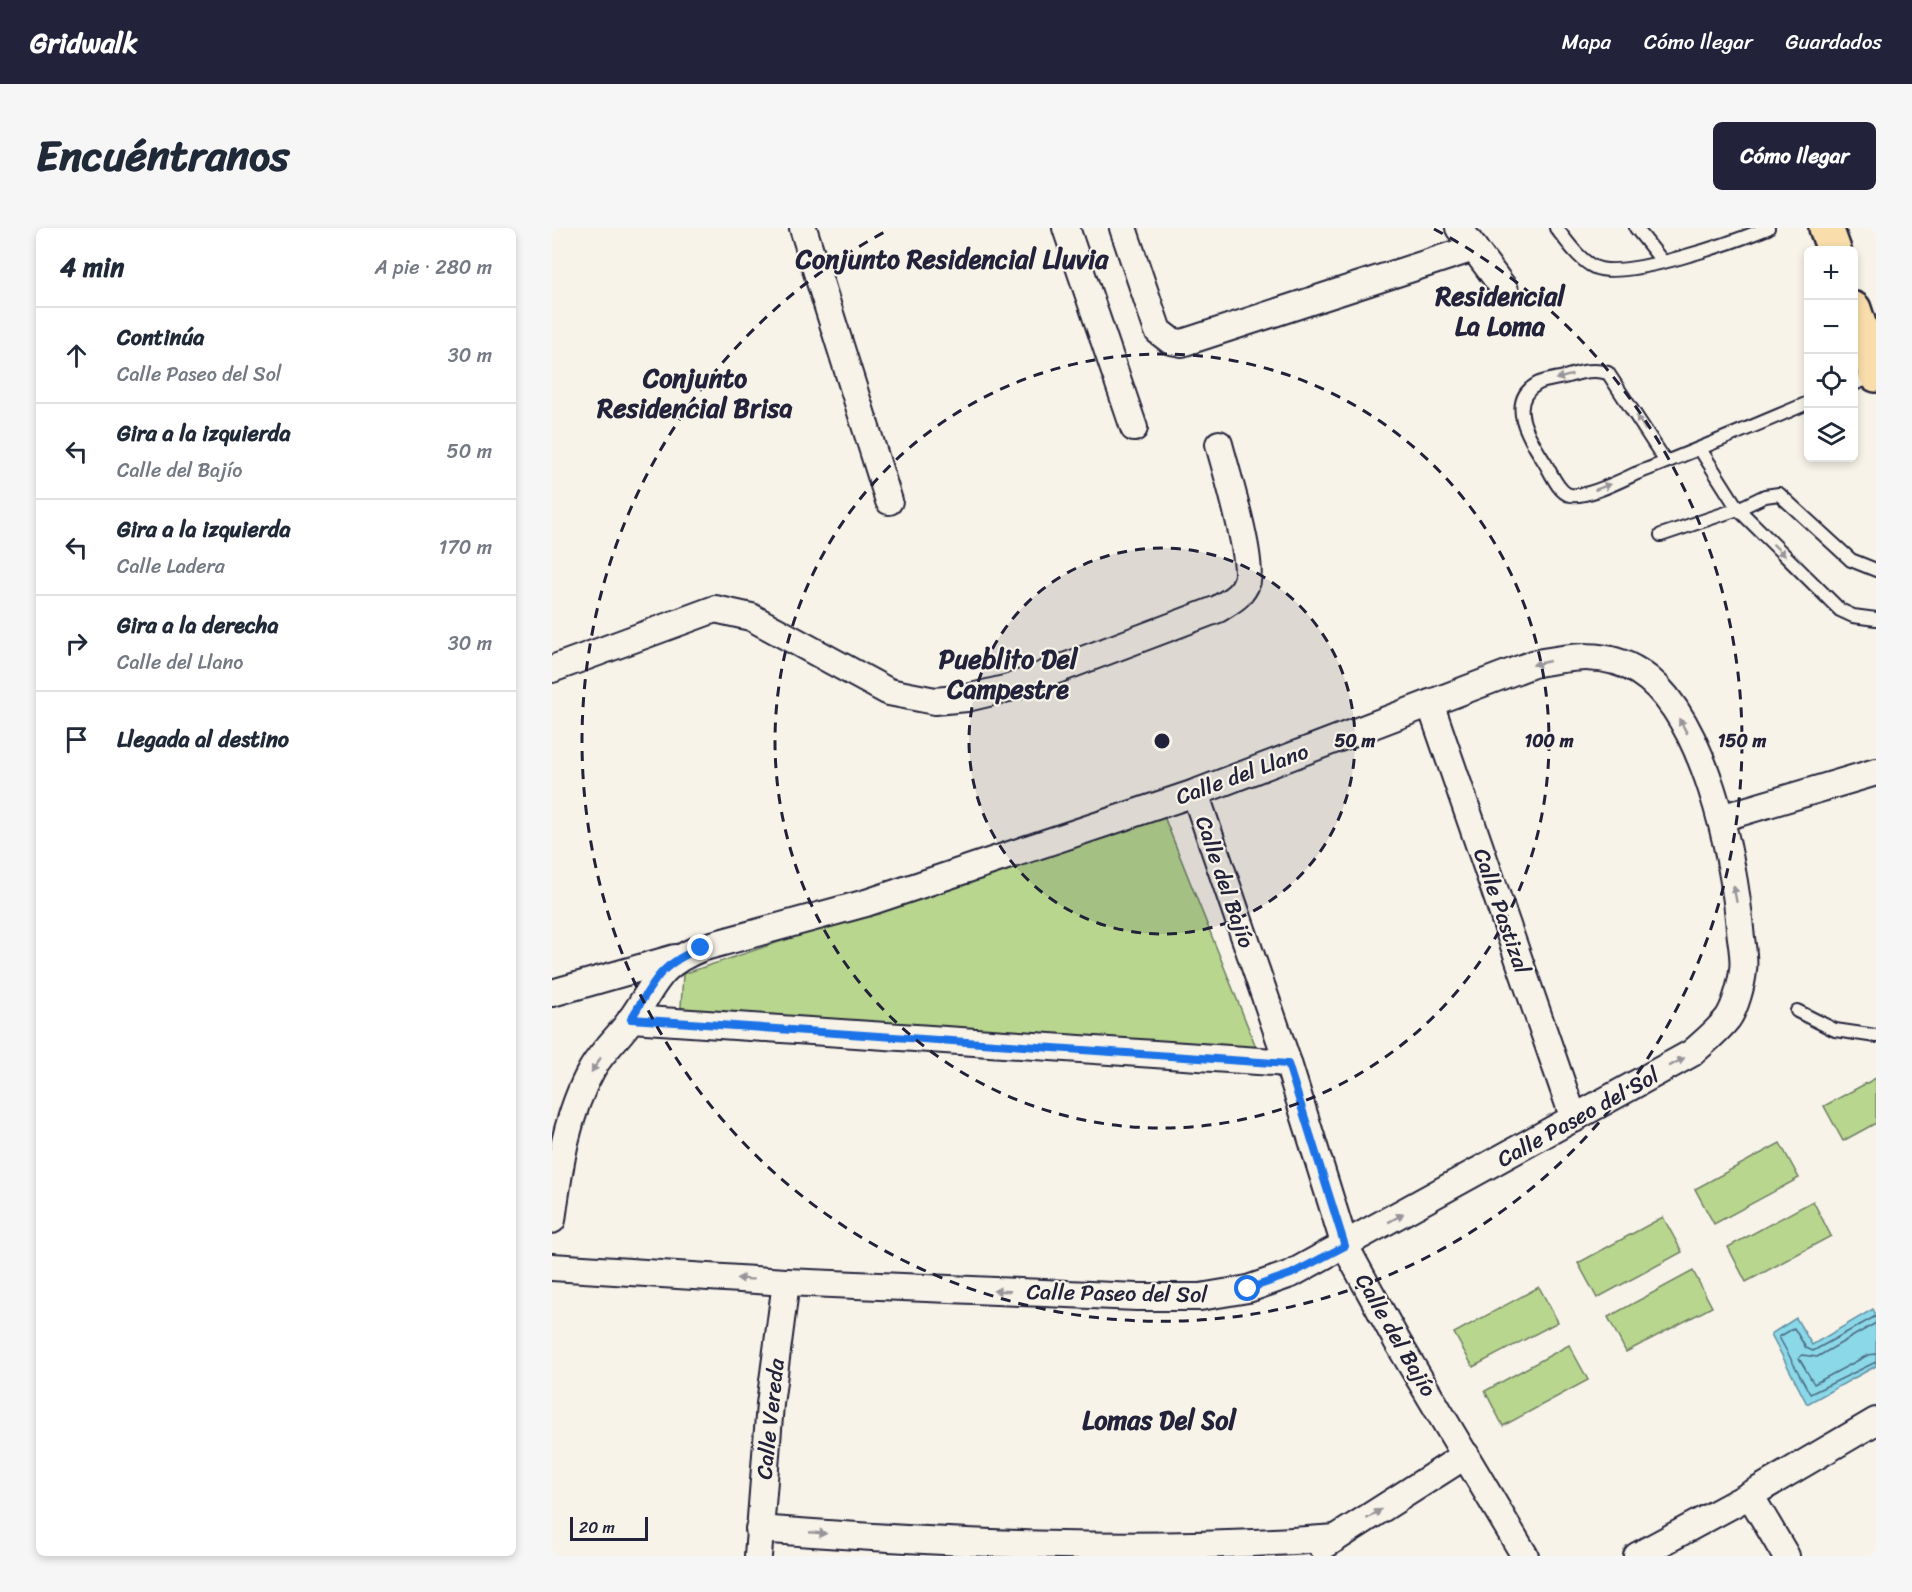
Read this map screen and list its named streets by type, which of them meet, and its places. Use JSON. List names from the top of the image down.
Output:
{
  "streets": {
    "street": [
      "Calle del Llano",
      "Calle del Bajío",
      "Calle Pastizal",
      "Calle Paseo del Sol",
      "Calle Vereda"
    ]
  },
  "crossings": [
    ["Calle del Llano", "Calle del Bajío"],
    ["Calle del Llano", "Calle Pastizal"],
    ["Calle del Llano", "Calle Paseo del Sol"],
    ["Calle del Bajío", "Calle Paseo del Sol"],
    ["Calle Pastizal", "Calle Paseo del Sol"],
    ["Calle Paseo del Sol", "Calle Vereda"]
  ],
  "districts": [
    "Conjunto Residencial Lluvia",
    "Residencial La Loma",
    "Conjunto Residencial Brisa",
    "Pueblito Del Campestre",
    "Lomas Del Sol"
  ],
  "scale_bar": "20 m",
  "page": {
    "header": "Gridwalk",
    "nav": ["Mapa", "Cómo llegar", "Guardados"],
    "title": "Encuéntranos",
    "buttons": "Cómo llegar",
    "heading": ["4 min", "A pie · 280 m"],
    "map_buttons": ["+", "−"],
    "list": [
      ["Continúa", "Calle Paseo del Sol", "30 m"],
      ["Gira a la izquierda", "Calle del Bajío", "50 m"],
      ["Gira a la izquierda", "Calle Ladera", "170 m"],
      ["Gira a la derecha", "Calle del Llano", "30 m"],
      "Llegada al destino"
    ],
    "scale": "20 m"
  },
  "rings": ["50 m", "100 m", "150 m"]
}
